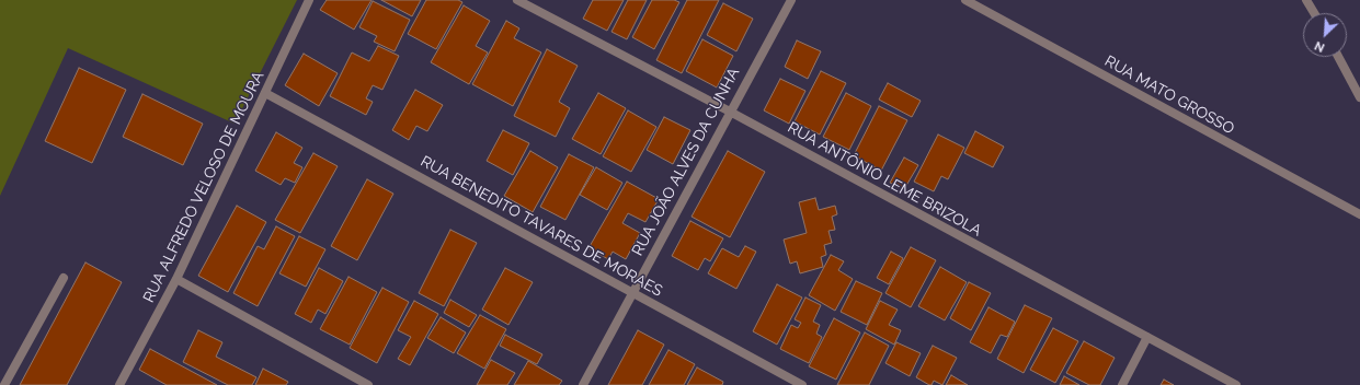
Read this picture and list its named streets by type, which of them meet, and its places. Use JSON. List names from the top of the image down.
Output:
{
  "streets": {
    "street": [
      "RUA MATO GROSSO",
      "RUA JOÃO ALVES DA CUNHA",
      "RUA ANTÔNIO LEME BRIZOLA",
      "RUA ALFREDO VELOSO DE MOURA",
      "RUA BENEDITO TAVARES DE MORAES"
    ]
  },
  "crossings": [
    ["RUA JOÃO ALVES DA CUNHA", "RUA ANTÔNIO LEME BRIZOLA"],
    ["RUA JOÃO ALVES DA CUNHA", "RUA BENEDITO TAVARES DE MORAES"],
    ["RUA ALFREDO VELOSO DE MOURA", "RUA BENEDITO TAVARES DE MORAES"]
  ],
  "north": "bottom left"
}
